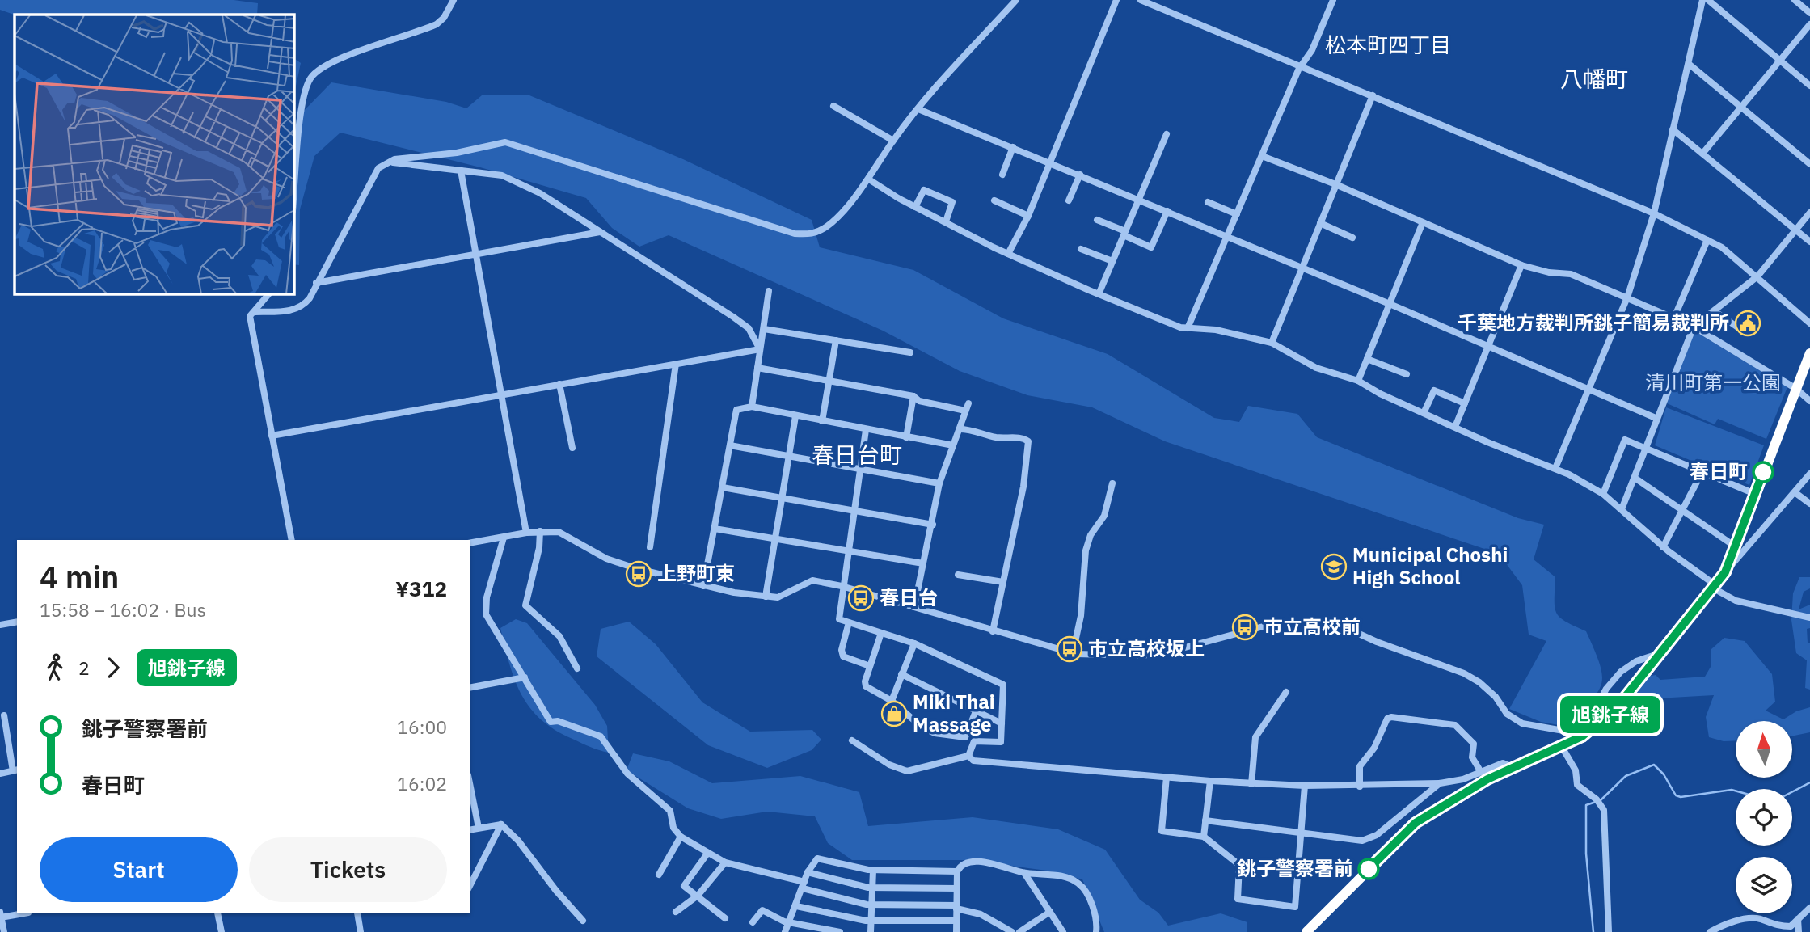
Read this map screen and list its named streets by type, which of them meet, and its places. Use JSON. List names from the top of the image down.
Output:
{
  "districts": ["松本町四丁目", "八幡町", "春日台町"],
  "parks": ["清川町第一公園"],
  "places": {
    "public building": ["千葉地方裁判所銚子簡易裁判所"],
    "other": ["春日町", "銚子警察署前"],
    "school or university": ["Municipal Choshi High School"],
    "bus stop": [
      "上野町東",
      "春日台",
      "市立高校前",
      "市立高校坂上"
    ],
    "shop": ["Miki Thai Massage"]
  },
  "lines": ["bus line 旭銚子線"],
  "north": "top",
  "page": {
    "on_map": "旭銚子線",
    "heading": ["4 min", "15:58 – 16:02 · Bus", "¥312"],
    "legs": ["2", "旭銚子線"],
    "list": [
      {
        "name": "銚子警察署前",
        "value": "16:00"
      },
      {
        "name": "春日町",
        "value": "16:02"
      }
    ],
    "buttons": ["Start", "Tickets"]
  }
}
